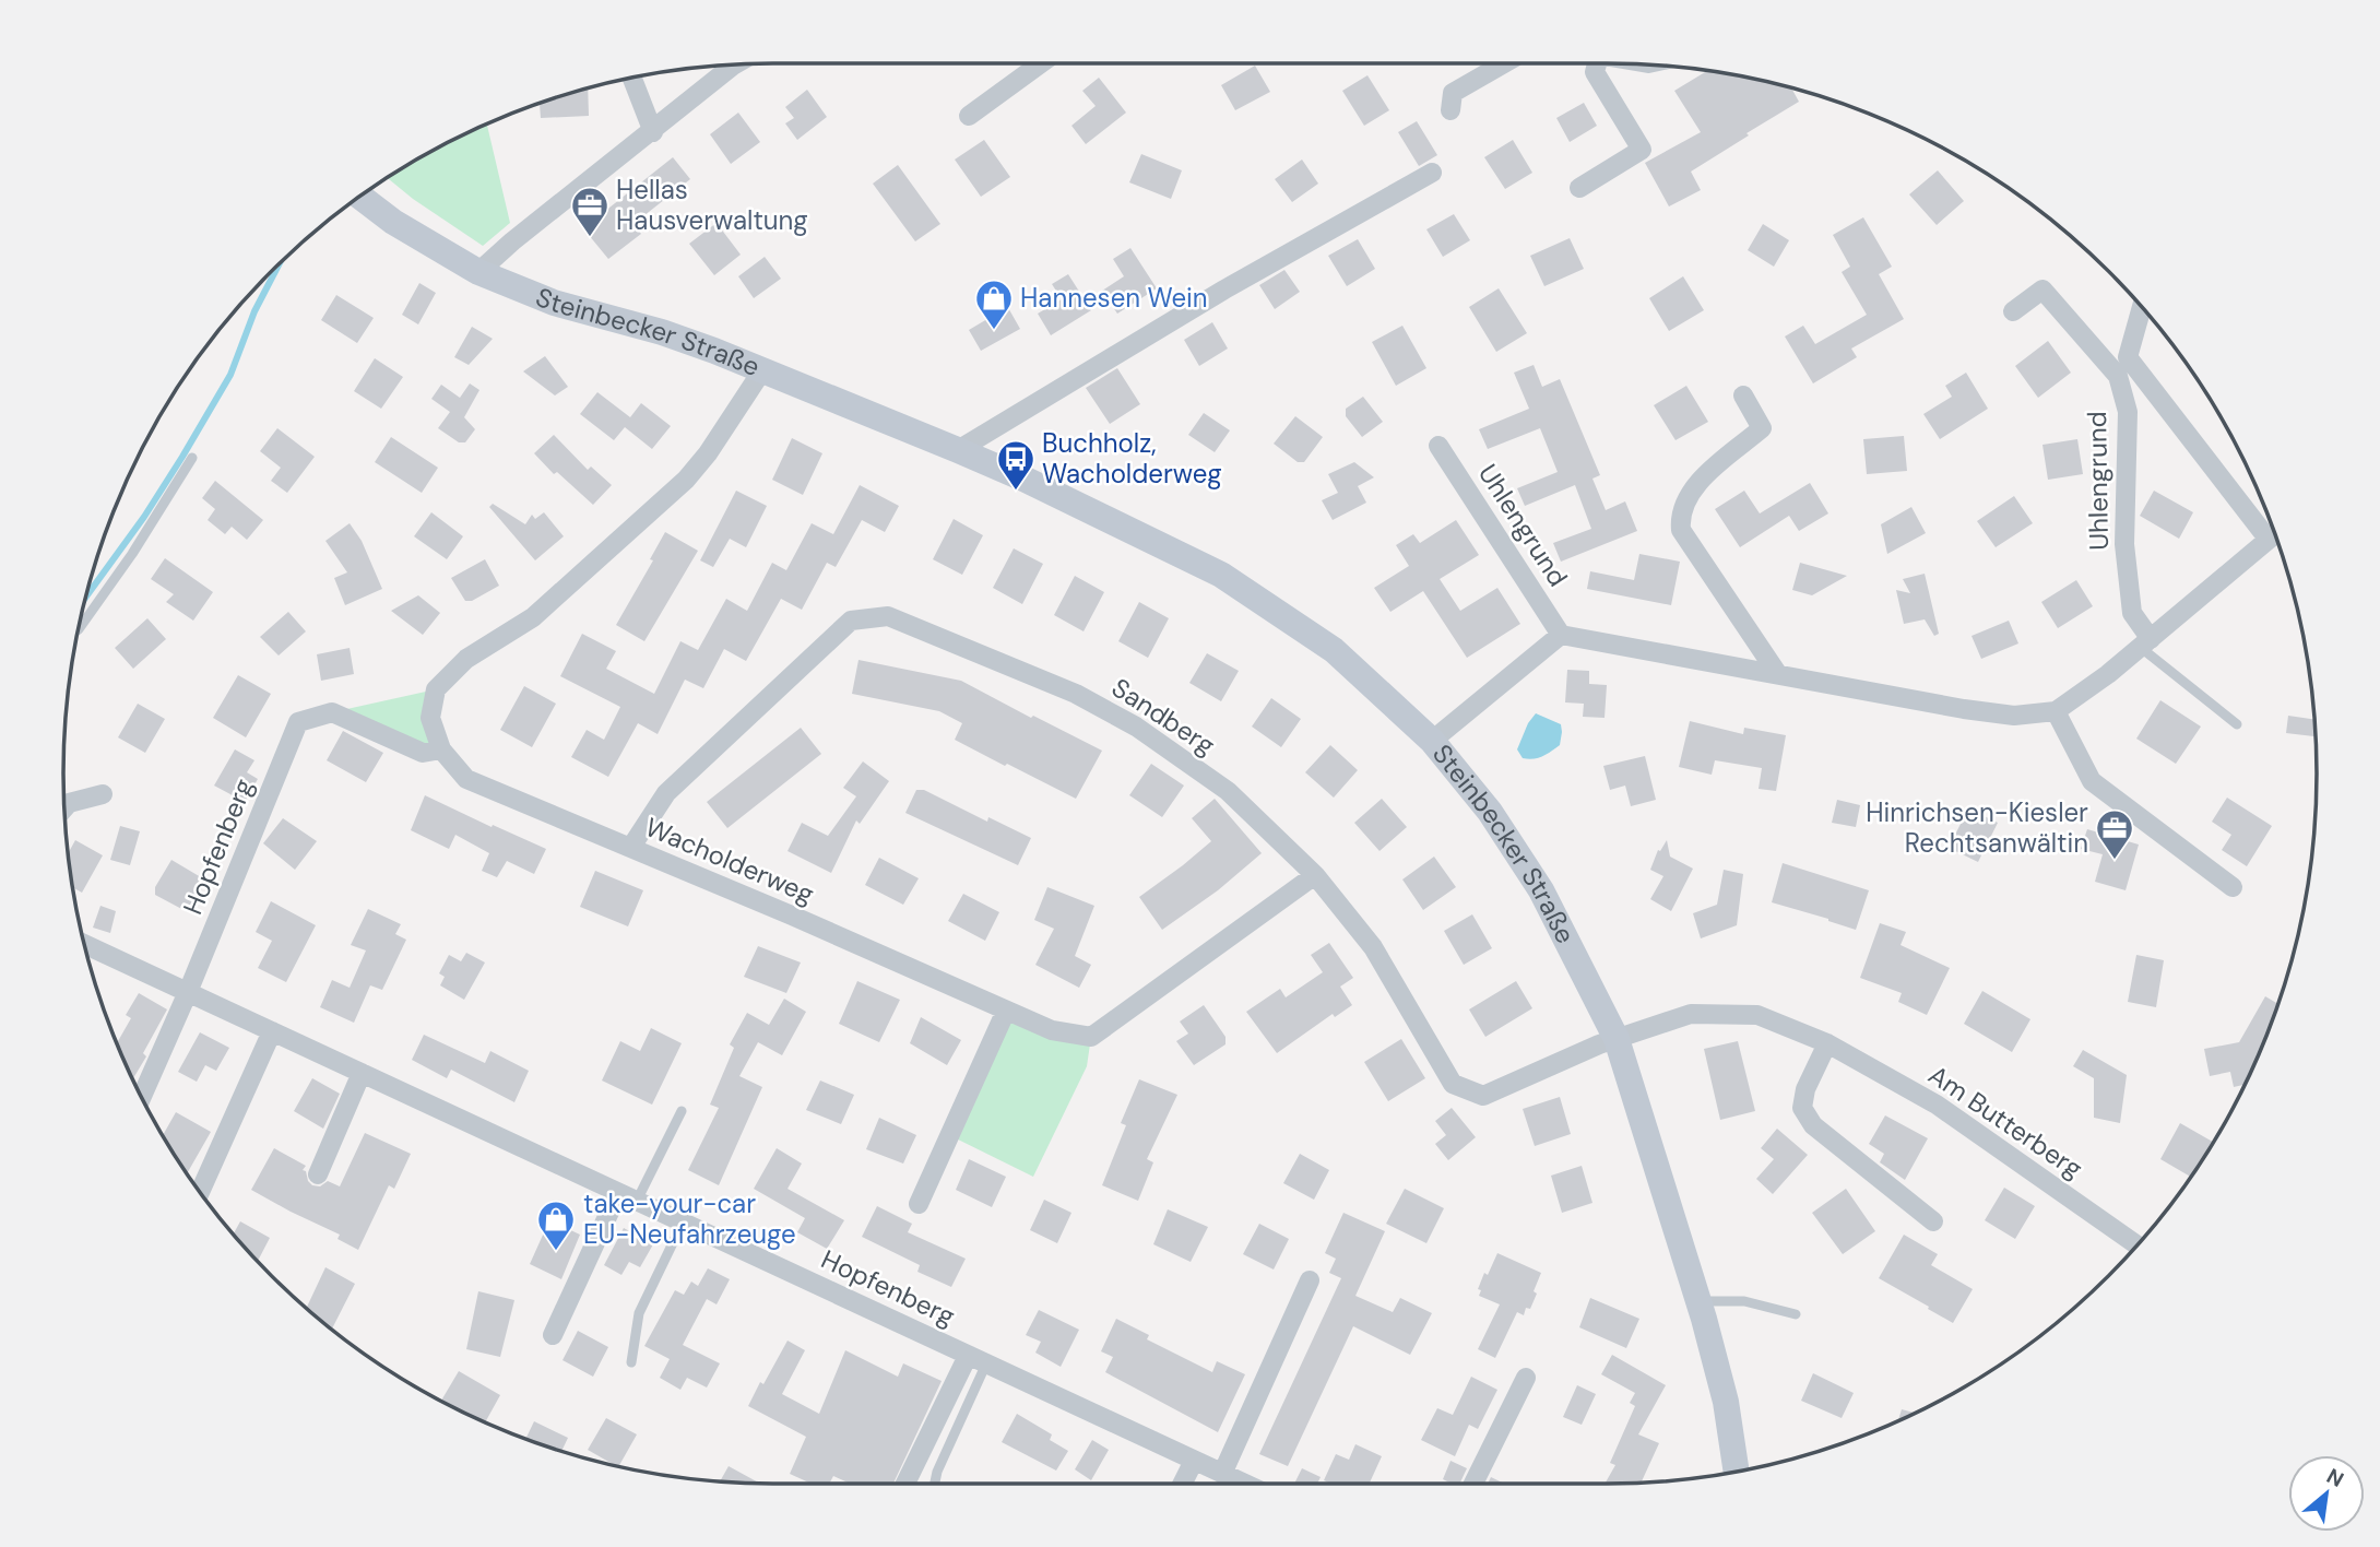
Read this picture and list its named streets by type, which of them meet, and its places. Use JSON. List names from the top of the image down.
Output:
{
  "streets": {
    "street": [
      "Steinbecker Straße",
      "Uhlengrund",
      "Sandberg",
      "Hopfenberg",
      "Wacholderweg",
      "Am Butterberg"
    ]
  },
  "crossings": [
    ["Steinbecker Straße", "Sandberg"],
    ["Steinbecker Straße", "Wacholderweg"],
    ["Steinbecker Straße", "Am Butterberg"],
    ["Sandberg", "Wacholderweg"],
    ["Sandberg", "Am Butterberg"],
    ["Hopfenberg", "Wacholderweg"]
  ],
  "places": {
    "office": ["Hellas Hausverwaltung", "Hinrichsen-Kiesler Rechtsanwältin"],
    "shop": ["Hannesen Wein", "take-your-car EU-Neufahrzeuge"],
    "bus stop": ["Buchholz, Wacholderweg"]
  },
  "north": "top right"
}
